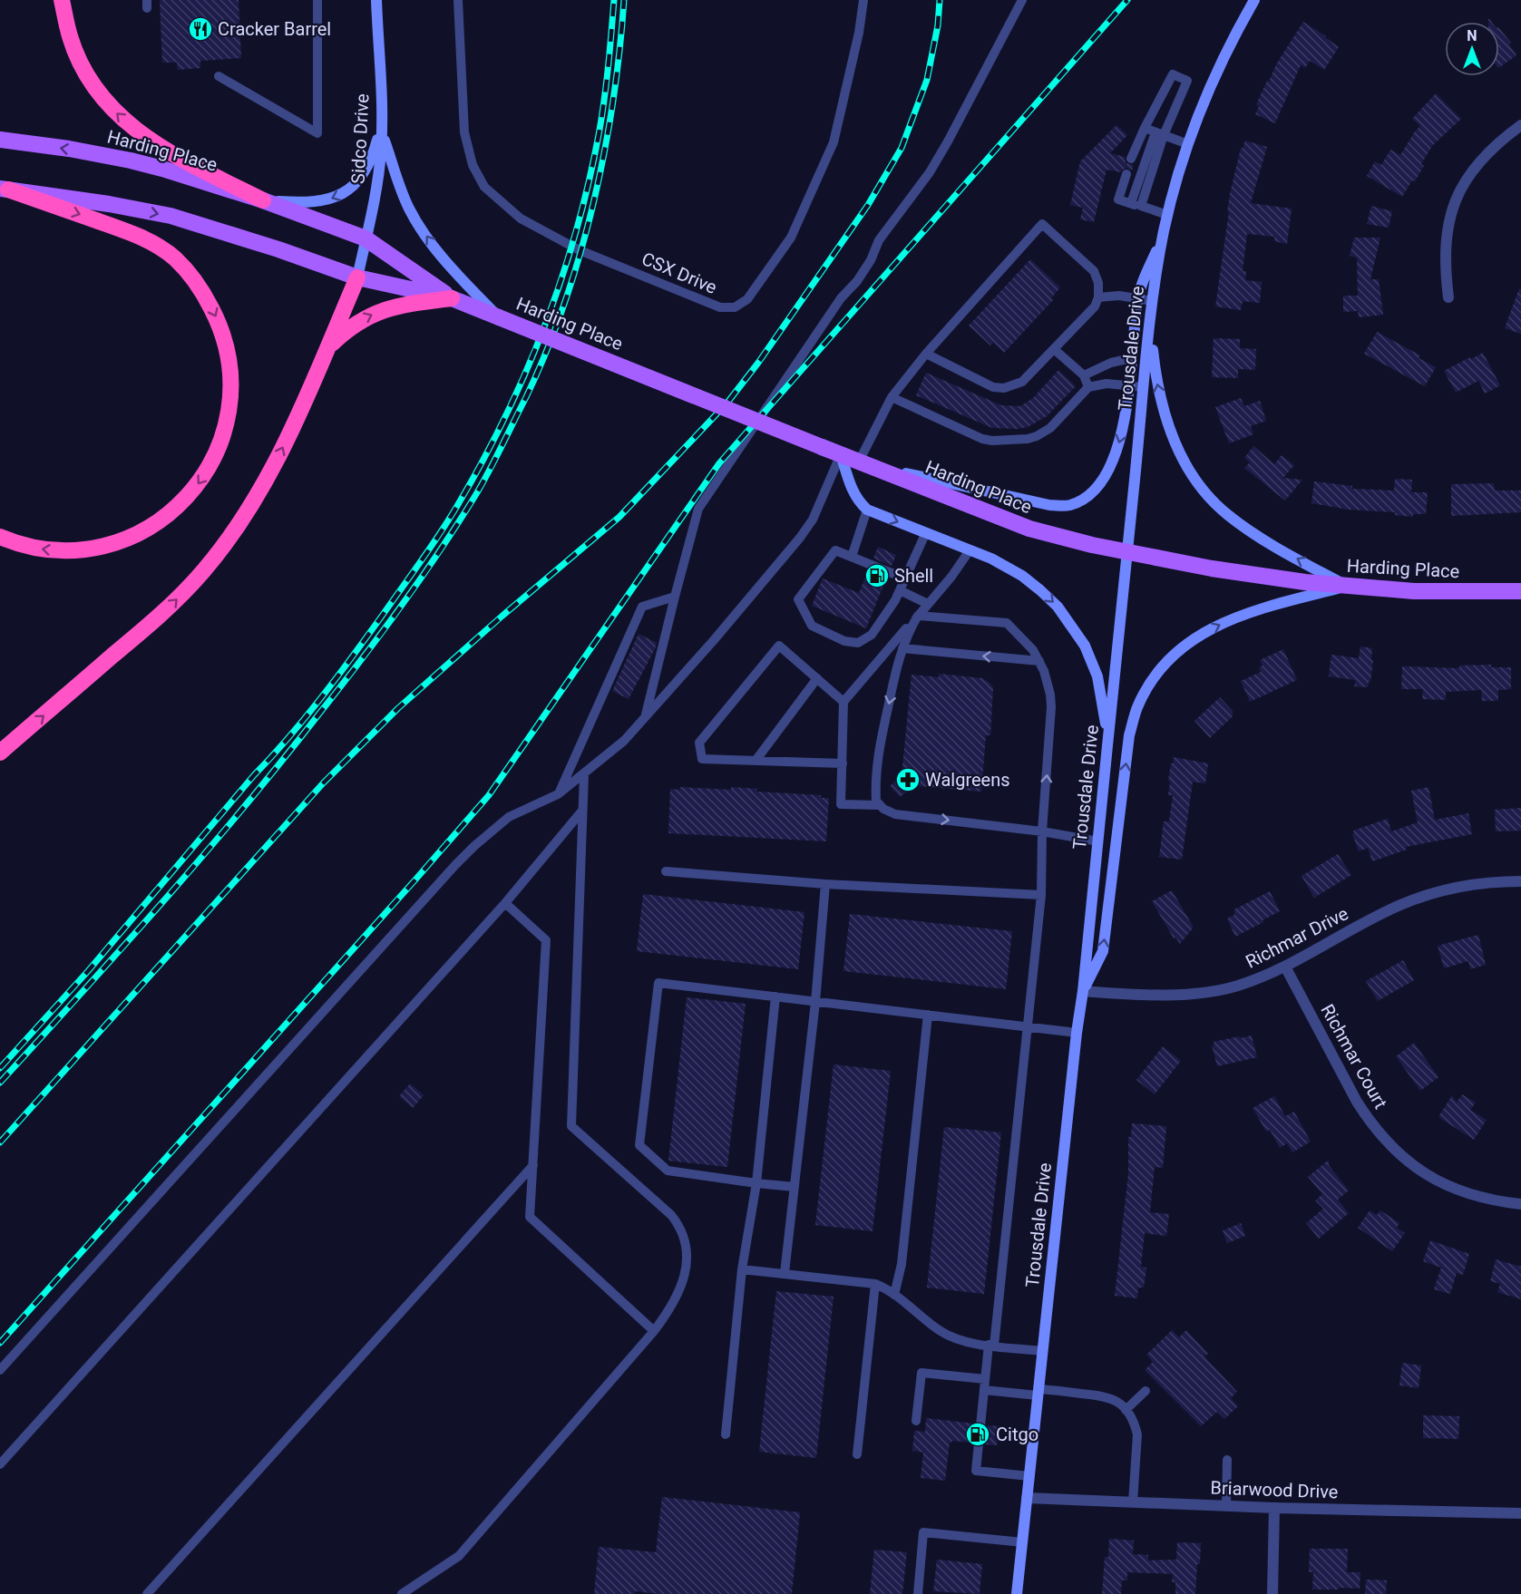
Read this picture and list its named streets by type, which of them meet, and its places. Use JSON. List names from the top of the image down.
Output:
{
  "streets": {
    "main road": ["Harding Place"],
    "street": [
      "Sidco Drive",
      "Trousdale Drive",
      "Richmar Drive",
      "Richmar Court",
      "Briarwood Drive"
    ],
    "lane": ["CSX Drive"]
  },
  "crossings": [
    ["Sidco Drive", "Harding Place"],
    ["Harding Place", "Trousdale Drive"],
    ["Trousdale Drive", "Richmar Drive"],
    ["Trousdale Drive", "Briarwood Drive"],
    ["Richmar Drive", "Richmar Court"]
  ],
  "places": {
    "restaurant": ["Cracker Barrel"],
    "fuel station": ["Shell", "Citgo"],
    "pharmacy": ["Walgreens"]
  },
  "north": "top"
}
